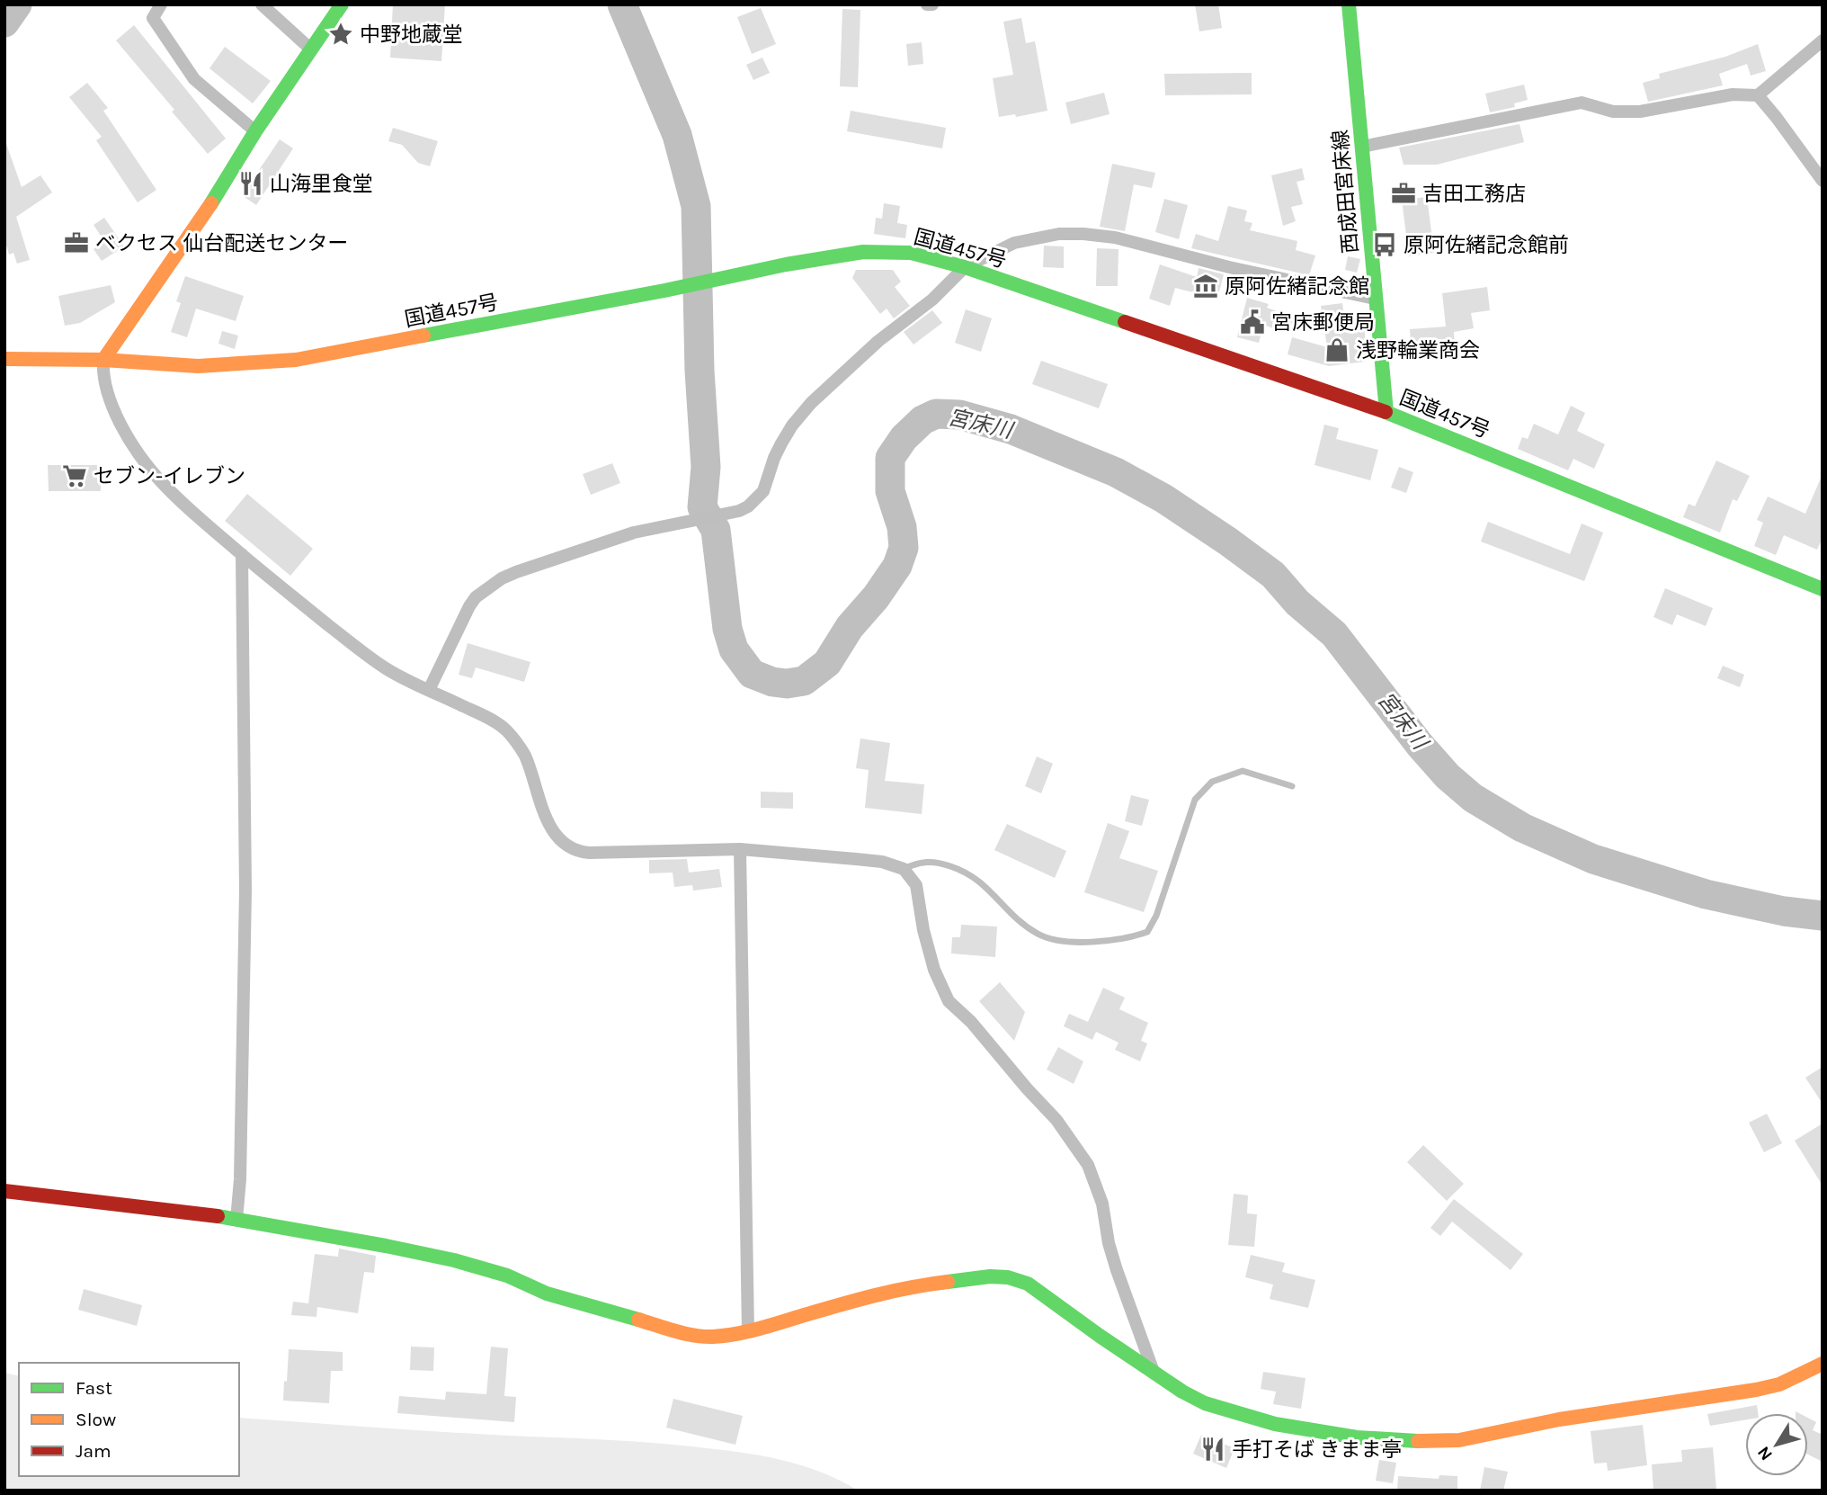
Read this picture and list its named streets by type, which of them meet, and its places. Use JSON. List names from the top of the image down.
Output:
{
  "streets": {
    "main road": ["西成田宮床線", "国道457号"]
  },
  "crossings": [
    ["西成田宮床線", "国道457号"]
  ],
  "water": ["宮床川"],
  "places": {
    "place": ["中野地蔵堂"],
    "restaurant": ["山海里食堂", "手打そば きまま亭"],
    "office": ["吉田工務店", "ベクセス 仙台配送センター"],
    "bus stop": ["原阿佐緒記念館前"],
    "museum": ["原阿佐緒記念館"],
    "public building": ["宮床郵便局"],
    "shop": ["浅野輪業商会"],
    "supermarket": ["セブン-イレブン"]
  },
  "legend": ["Fast", "Slow", "Jam"],
  "north": "bottom left"
}
